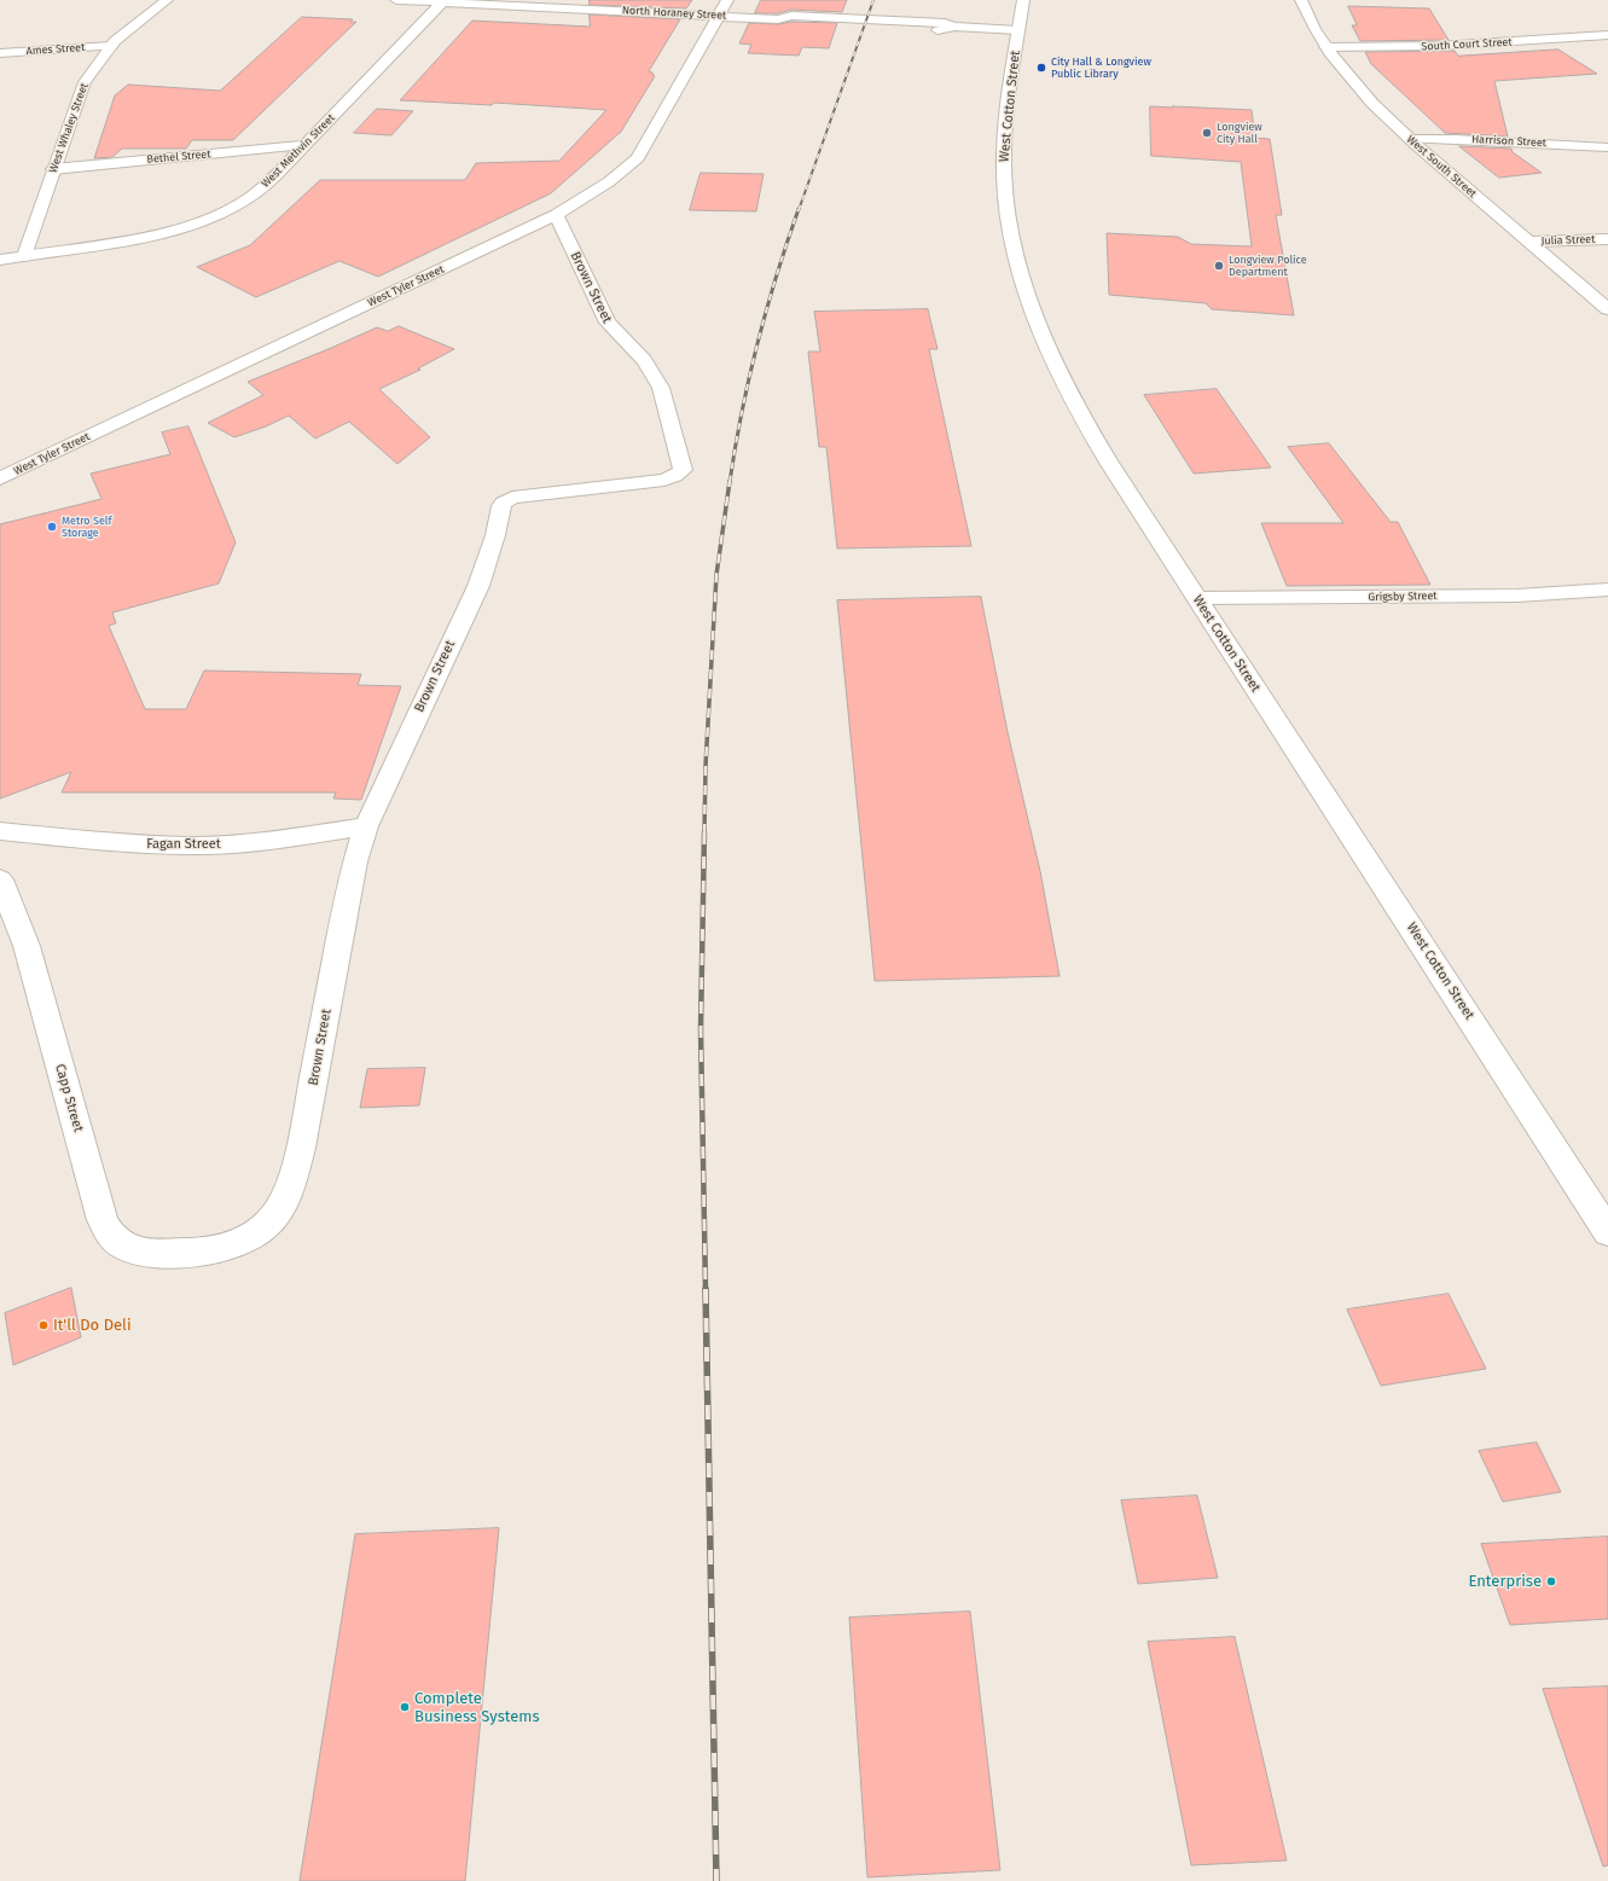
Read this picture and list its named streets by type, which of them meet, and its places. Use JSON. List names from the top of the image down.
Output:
{
  "streets": {
    "street": [
      "North Horaney Street",
      "South Court Street",
      "Ames Street",
      "West Cotton Street",
      "West Whaley Street",
      "Harrison Street",
      "West Methvin Street",
      "Bethel Street",
      "West South Street",
      "Julia Street",
      "West Tyler Street",
      "Brown Street",
      "Grigsby Street",
      "Fagan Street",
      "Capp Street"
    ]
  },
  "crossings": [
    ["North Horaney Street", "West Cotton Street"],
    ["North Horaney Street", "West Methvin Street"],
    ["North Horaney Street", "West Tyler Street"],
    ["South Court Street", "West South Street"],
    ["Ames Street", "West Whaley Street"],
    ["West Cotton Street", "Grigsby Street"],
    ["West Whaley Street", "West Methvin Street"],
    ["West Whaley Street", "Bethel Street"],
    ["Harrison Street", "West South Street"],
    ["West Methvin Street", "Bethel Street"],
    ["West South Street", "Julia Street"],
    ["West Tyler Street", "Brown Street"],
    ["Brown Street", "Fagan Street"],
    ["Brown Street", "Capp Street"]
  ],
  "places": [
    "City Hall & Longview Public Library",
    "Longview City Hall",
    "Longview Police Department",
    "Metro Self Storage",
    "It'll Do Deli",
    "Enterprise",
    "Complete Business Systems"
  ]
}
